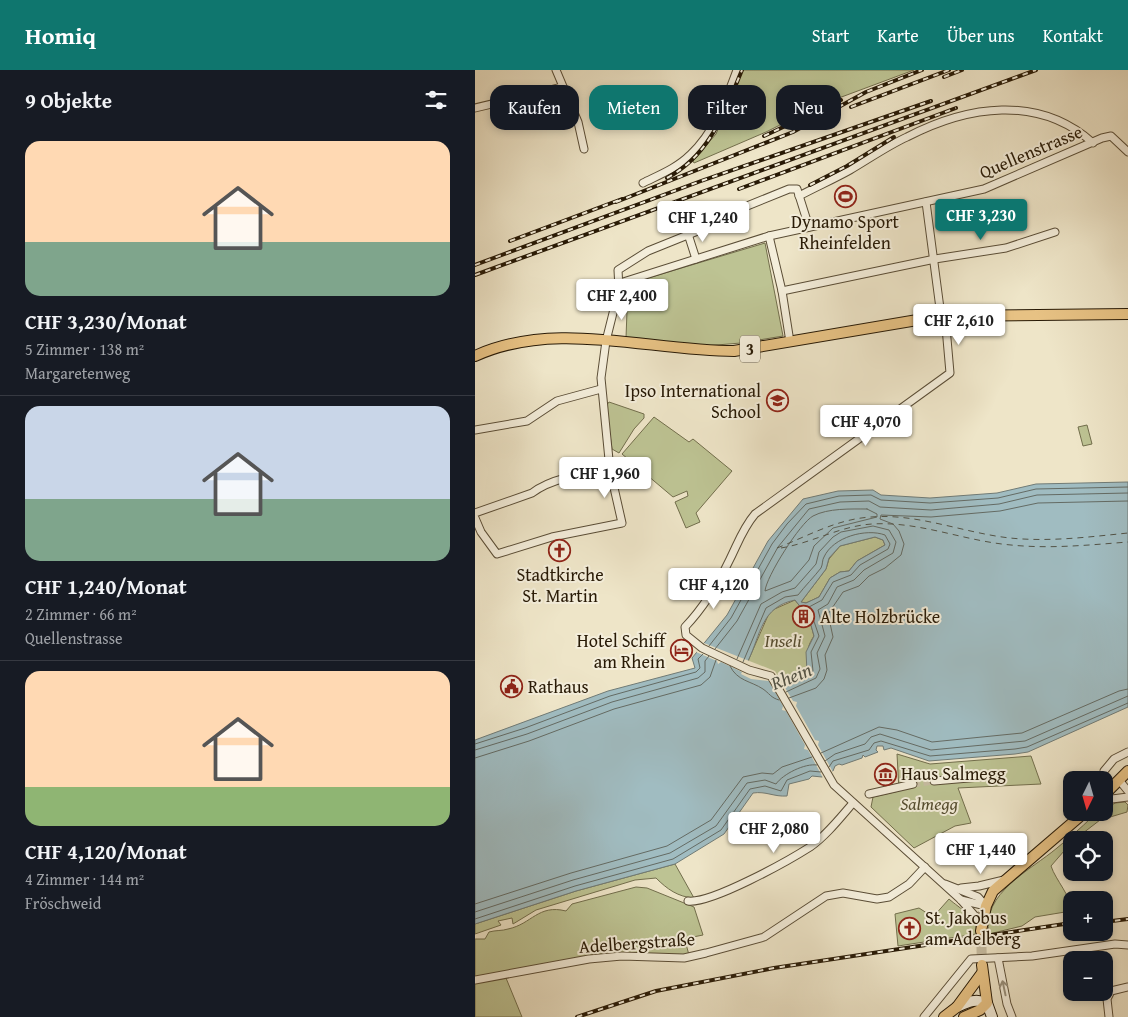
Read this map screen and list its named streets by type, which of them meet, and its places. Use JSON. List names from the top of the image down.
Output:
{
  "streets": {
    "main road": ["3"],
    "street": ["Quellenstrasse", "Adelbergstraße"]
  },
  "water": ["Rhein"],
  "parks": ["Inseli", "Salmegg"],
  "places": {
    "sports": ["Dynamo Sport Rheinfelden"],
    "school or university": ["Ipso International School"],
    "church": ["Stadtkirche St. Martin", "St. Jakobus am Adelberg"],
    "building": ["Alte Holzbrücke"],
    "hotel": ["Hotel Schiff am Rhein"],
    "public building": ["Rathaus"],
    "museum": ["Haus Salmegg"]
  },
  "north": "bottom",
  "page": {
    "header": "Homiq",
    "nav": [
      "Start",
      "Karte",
      "Über uns",
      "Kontakt"
    ],
    "heading": "9 Objekte",
    "chip": [
      "Kaufen",
      "Mieten",
      "Filter",
      "Neu"
    ],
    "list": [
      {
        "name": "CHF 3,230/Monat",
        "note": "5 Zimmer · 138 m² · Margaretenweg"
      },
      {
        "name": "CHF 1,240/Monat",
        "note": "2 Zimmer · 66 m² · Quellenstrasse"
      },
      {
        "name": "CHF 4,120/Monat",
        "note": "4 Zimmer · 144 m² · Fröschweid"
      }
    ],
    "price": [
      "CHF 3,230",
      "CHF 1,240",
      "CHF 2,400",
      "CHF 2,610",
      "CHF 4,070",
      "CHF 1,960",
      "CHF 4,120",
      "CHF 2,080",
      "CHF 1,440"
    ],
    "map_buttons": ["+", "−"]
  }
}
